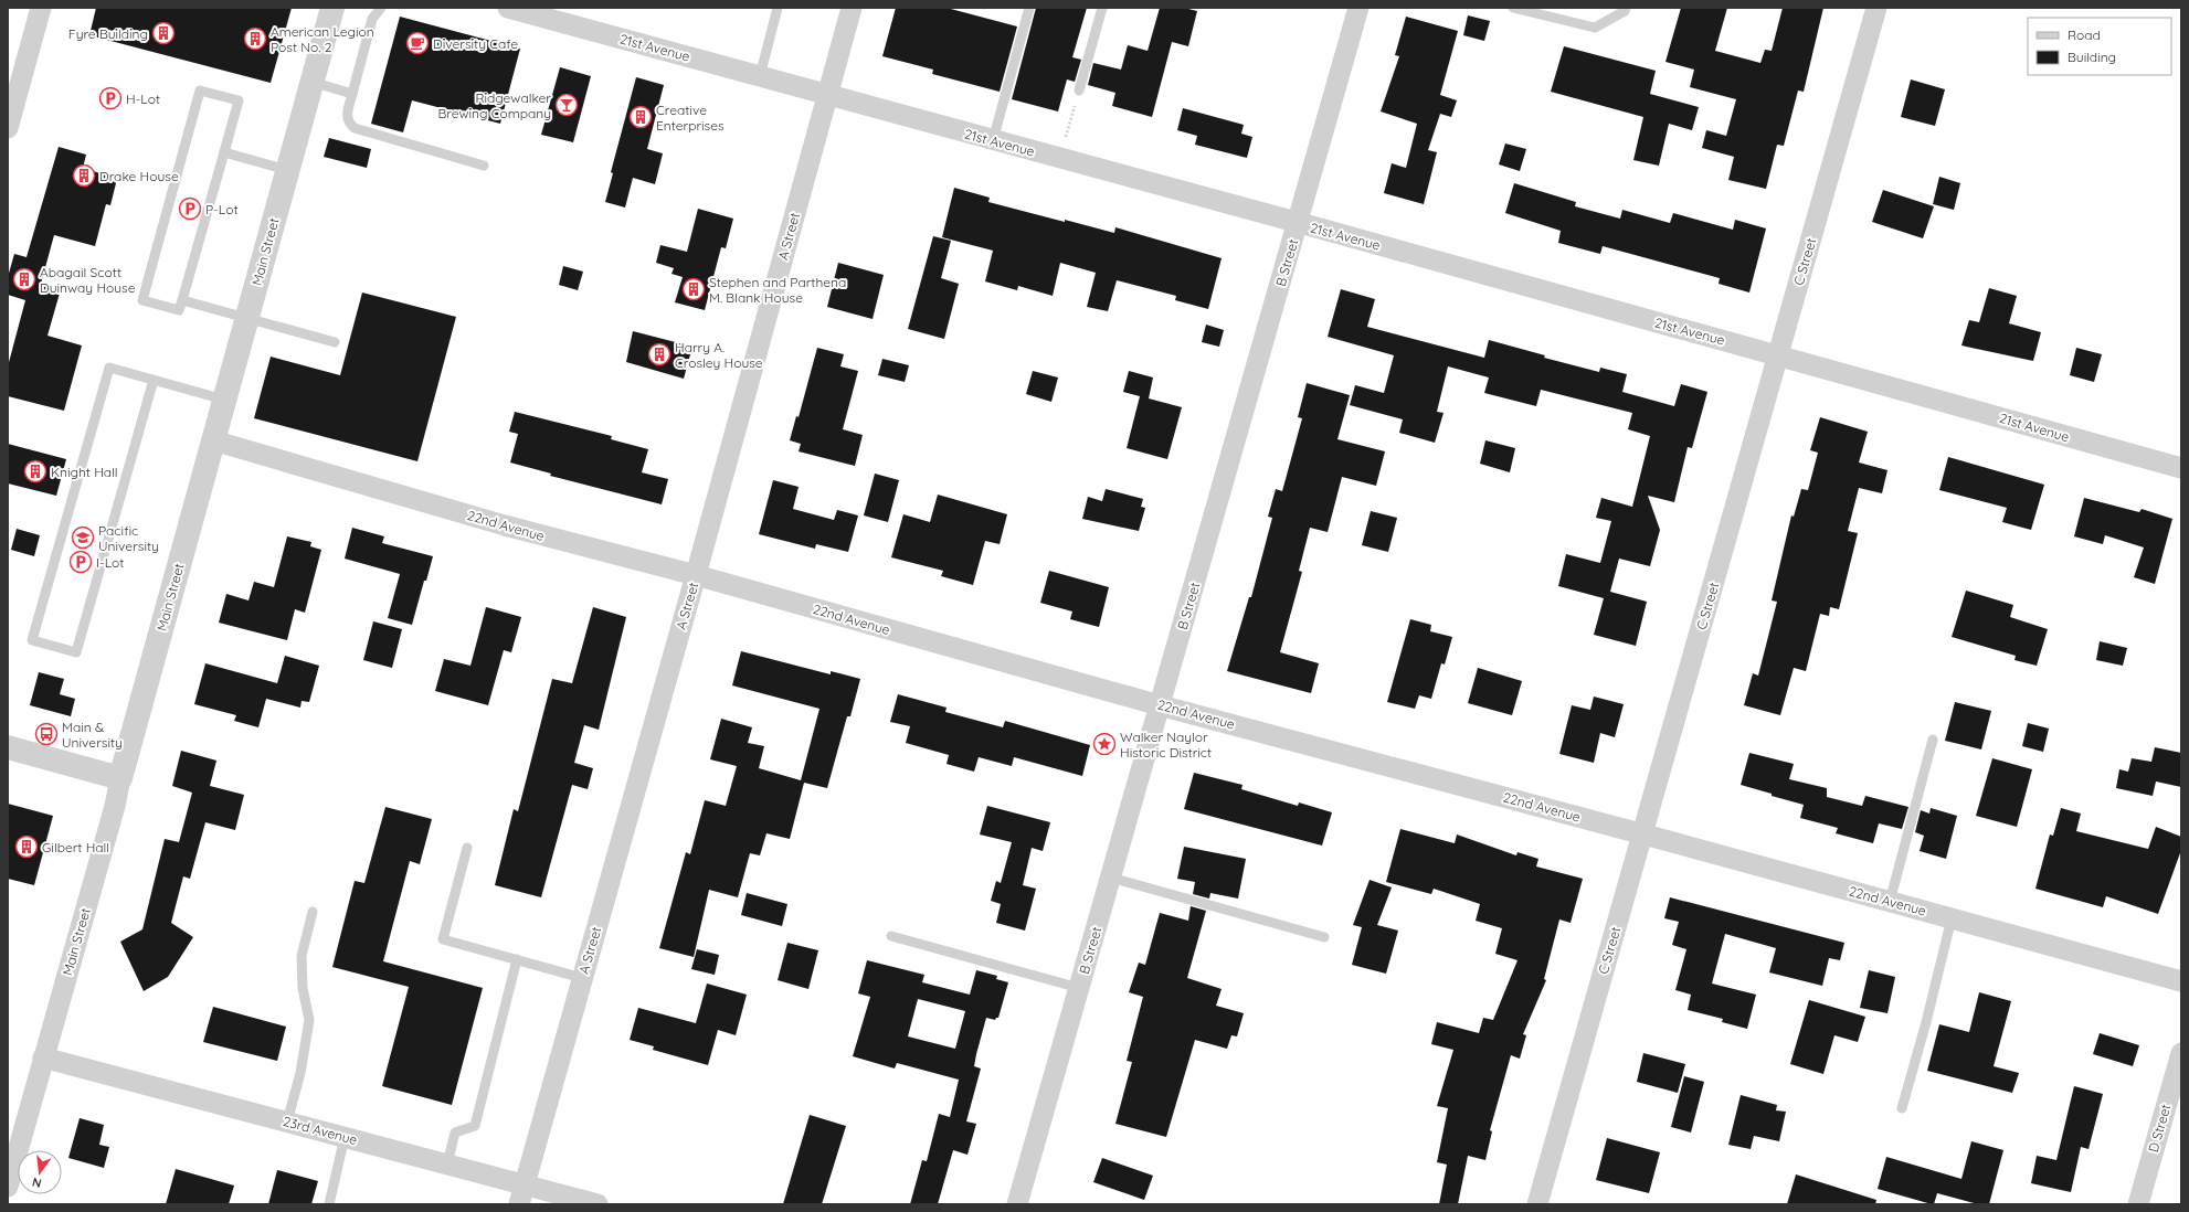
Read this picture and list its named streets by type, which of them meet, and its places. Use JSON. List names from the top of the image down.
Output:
{
  "streets": {
    "street": [
      "21st Avenue",
      "A Street",
      "Main Street",
      "C Street",
      "B Street",
      "22nd Avenue",
      "D Street",
      "23rd Avenue"
    ]
  },
  "crossings": [
    ["21st Avenue", "A Street"],
    ["21st Avenue", "C Street"],
    ["21st Avenue", "B Street"],
    ["A Street", "22nd Avenue"],
    ["A Street", "23rd Avenue"],
    ["Main Street", "22nd Avenue"],
    ["Main Street", "23rd Avenue"],
    ["C Street", "22nd Avenue"],
    ["B Street", "22nd Avenue"]
  ],
  "places": {
    "building": [
      "Fyre Building",
      "American Legion Post No. 2",
      "Creative Enterprises",
      "Drake House",
      "Abagail Scott Duinway House",
      "Stephen and Parthena M. Blank House",
      "Harry A. Crosley House",
      "Knight Hall",
      "Gilbert Hall"
    ],
    "cafe": ["Diversity Cafe"],
    "parking": ["H-Lot", "P-Lot", "I-Lot"],
    "bar": ["Ridgewalker Brewing Company"],
    "school or university": ["Pacific University"],
    "bus stop": ["Main & University"],
    "place": ["Walker Naylor Historic District"]
  },
  "legend": ["Road", "Building"],
  "north": "bottom"
}
